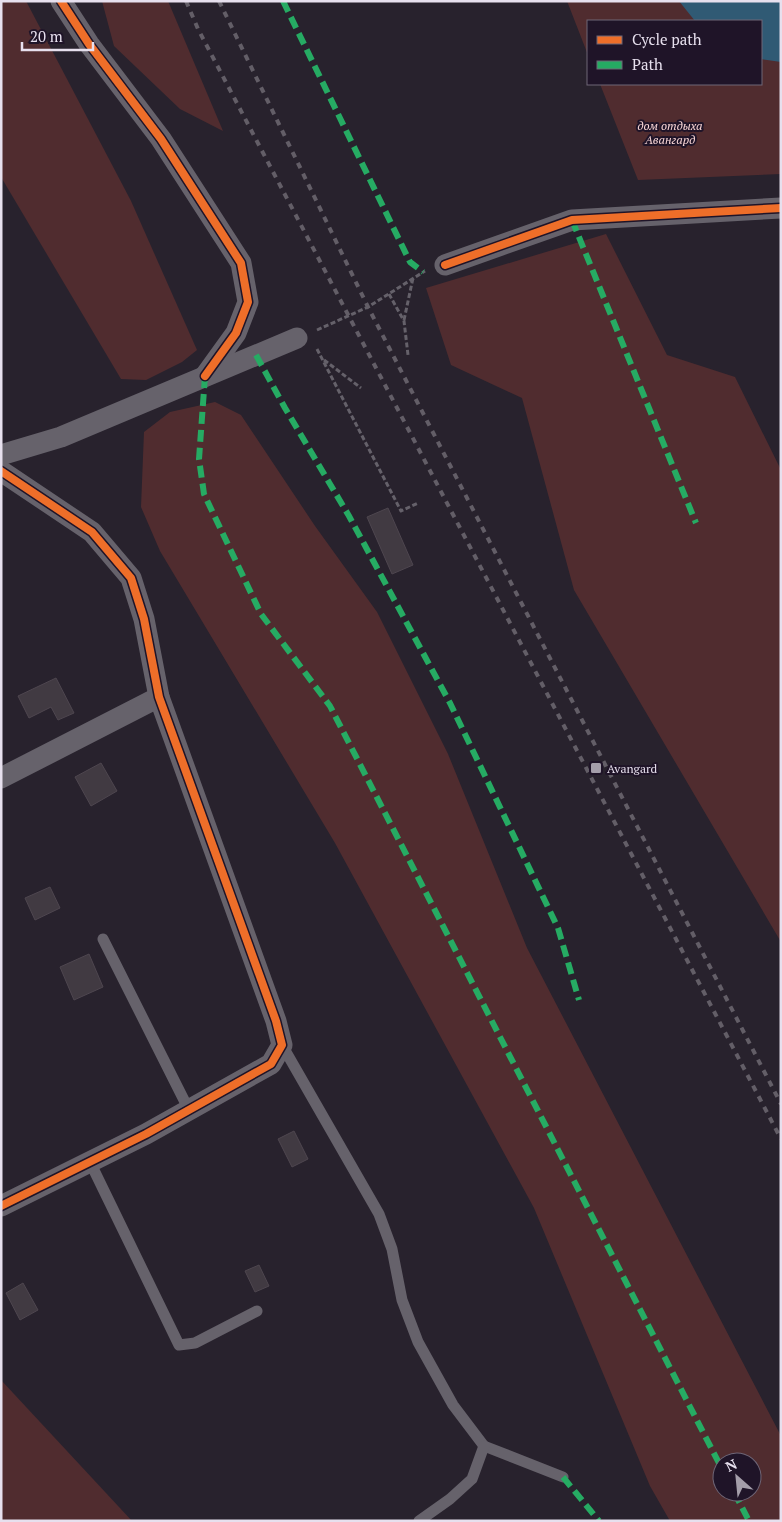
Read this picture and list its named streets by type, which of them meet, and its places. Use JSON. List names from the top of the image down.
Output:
{
  "parks": ["дом отдыха Авангард"],
  "places": {
    "transit": ["Avangard"]
  },
  "legend": ["Cycle path", "Path"],
  "scale_bar": "20 m",
  "north": "top left"
}
